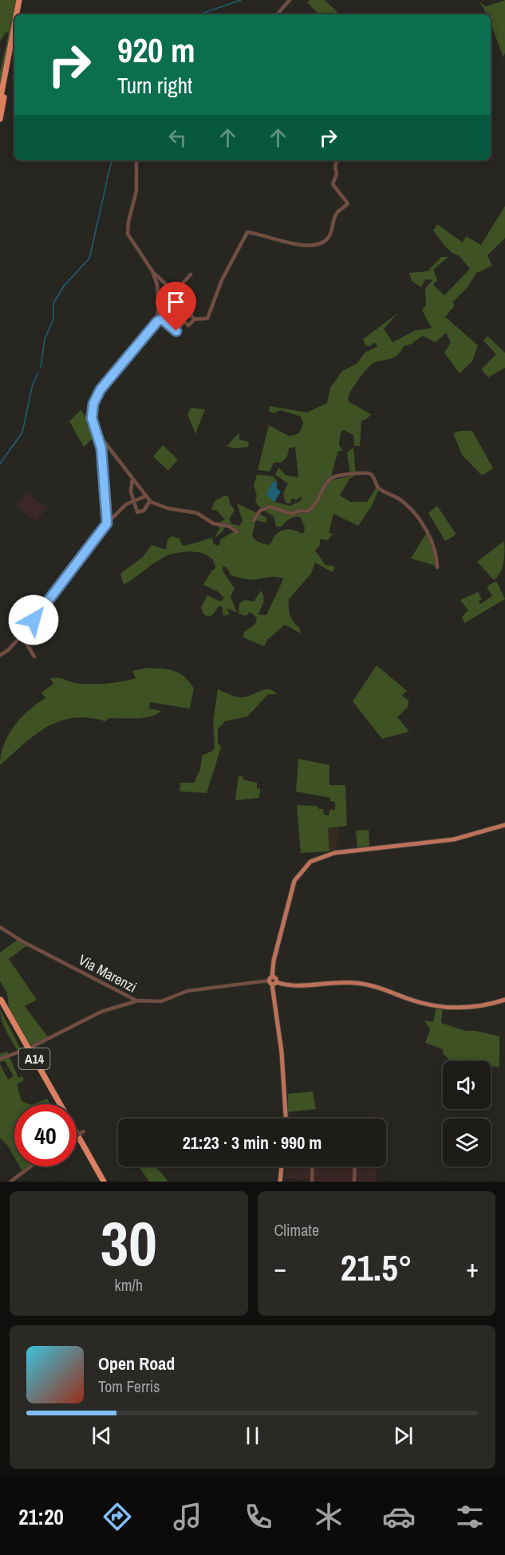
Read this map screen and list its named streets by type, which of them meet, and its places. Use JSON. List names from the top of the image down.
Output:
{
  "streets": {
    "highway": ["A14"],
    "street": ["Via Marenzi"]
  },
  "page": {
    "turn": ["920 m", "Turn right"],
    "limit": "40",
    "trip": "21:23 · 3 min · 990 m",
    "tile": [
      ["30", "km/h"],
      "Climate"
    ],
    "heat": ["−", "21.5°", "+"],
    "song": ["Open Road", "Tom Ferris"],
    "tabs": "21:20"
  }
}
